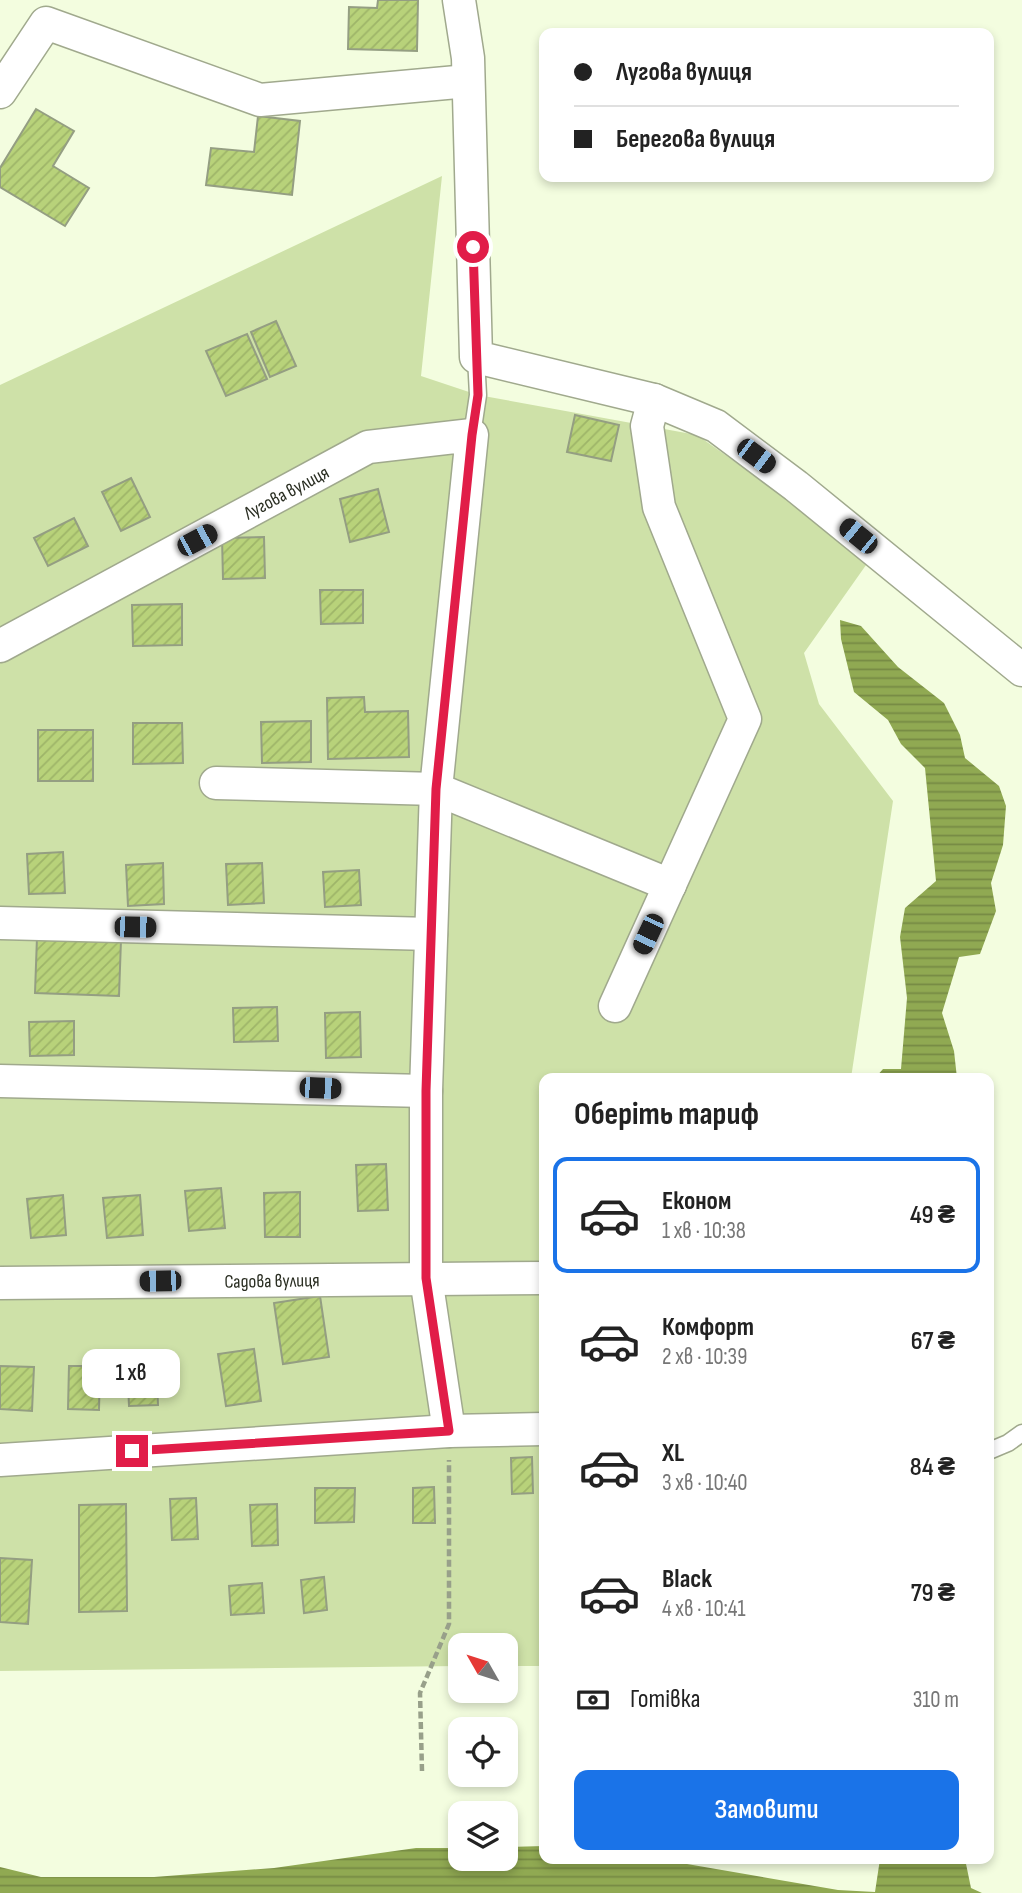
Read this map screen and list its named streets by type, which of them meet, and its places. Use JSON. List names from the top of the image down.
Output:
{
  "streets": {
    "street": ["Лугова вулиця", "Садова вулиця"]
  },
  "north": "top left",
  "page": {
    "banner": ["Лугова вулиця", "Берегова вулиця"],
    "heading": "Оберіть тариф",
    "list": [
      {
        "name": "Економ",
        "note": "1 хв · 10:38",
        "value": "49 ₴"
      },
      {
        "name": "Комфорт",
        "note": "2 хв · 10:39",
        "value": "67 ₴"
      },
      {
        "name": "XL",
        "note": "3 хв · 10:40",
        "value": "84 ₴"
      },
      {
        "name": "Black",
        "note": "4 хв · 10:41",
        "value": "79 ₴"
      }
    ],
    "bubble": "1 хв",
    "pay": ["Готівка", "310 m"],
    "buttons": "Замовити"
  }
}
